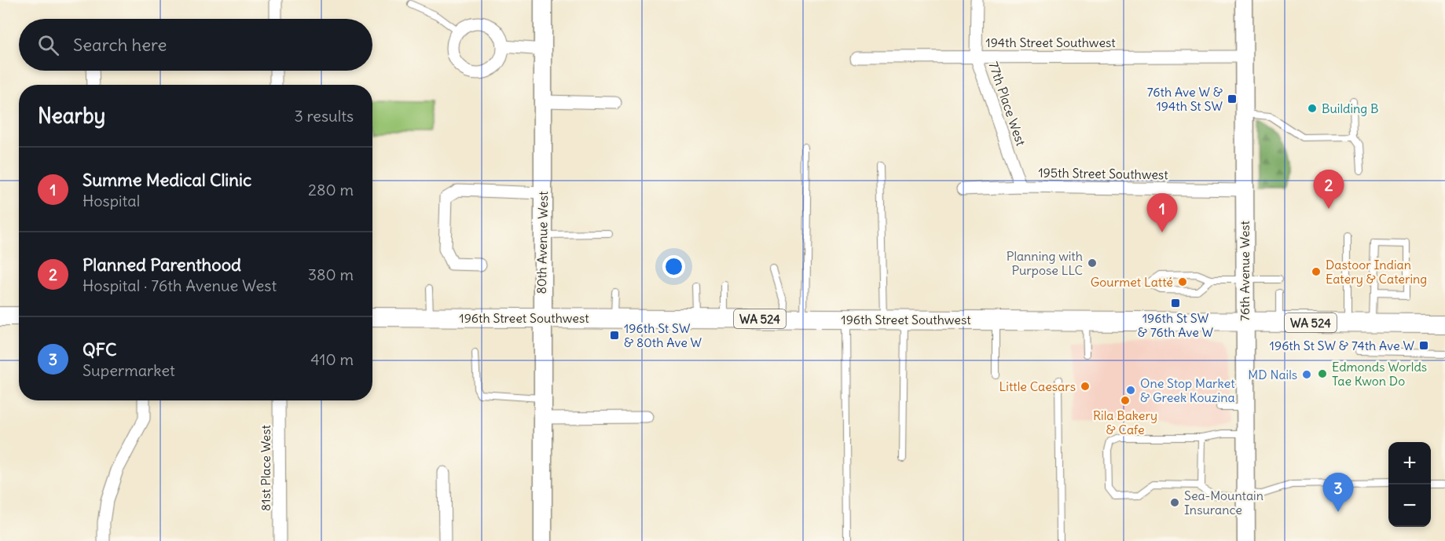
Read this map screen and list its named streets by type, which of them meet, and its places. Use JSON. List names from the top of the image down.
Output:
{
  "streets": {
    "main road": ["196th Street Southwest", "WA 524"],
    "street": [
      "194th Street Southwest",
      "77th Place West",
      "195th Street Southwest",
      "80th Avenue West",
      "76th Avenue West",
      "81st Place West"
    ]
  },
  "crossings": [
    ["194th Street Southwest", "77th Place West"],
    ["194th Street Southwest", "76th Avenue West"],
    ["77th Place West", "195th Street Southwest"],
    ["195th Street Southwest", "76th Avenue West"],
    ["80th Avenue West", "196th Street Southwest"],
    ["76th Avenue West", "196th Street Southwest"]
  ],
  "places": {
    "transit": [
      "76th Ave W & 194th St SW",
      "196th St SW & 76th Ave W",
      "196th St SW & 80th Ave W",
      "196th St SW & 74th Ave W"
    ],
    "other": [
      "Building B",
      "Planning with Purpose LLC",
      "Dastoor Indian Eatery & Catering",
      "Gourmet Latté",
      "Edmonds Worlds Tae Kwon Do",
      "MD Nails",
      "Little Caesars",
      "One Stop Market & Greek Kouzina",
      "Rila Bakery & Cafe",
      "Sea-Mountain Insurance"
    ]
  },
  "page": {
    "search": "Search here",
    "heading": ["Nearby", "3 results"],
    "list": [
      {
        "mark": "1",
        "name": "Summe Medical Clinic",
        "note": "Hospital",
        "value": "280 m"
      },
      {
        "mark": "2",
        "name": "Planned Parenthood",
        "note": "Hospital · 76th Avenue West",
        "value": "380 m"
      },
      {
        "mark": "3",
        "name": "QFC",
        "note": "Supermarket",
        "value": "410 m"
      }
    ],
    "pins": ["2", "1", "3"],
    "map_buttons": ["+", "−"]
  }
}
